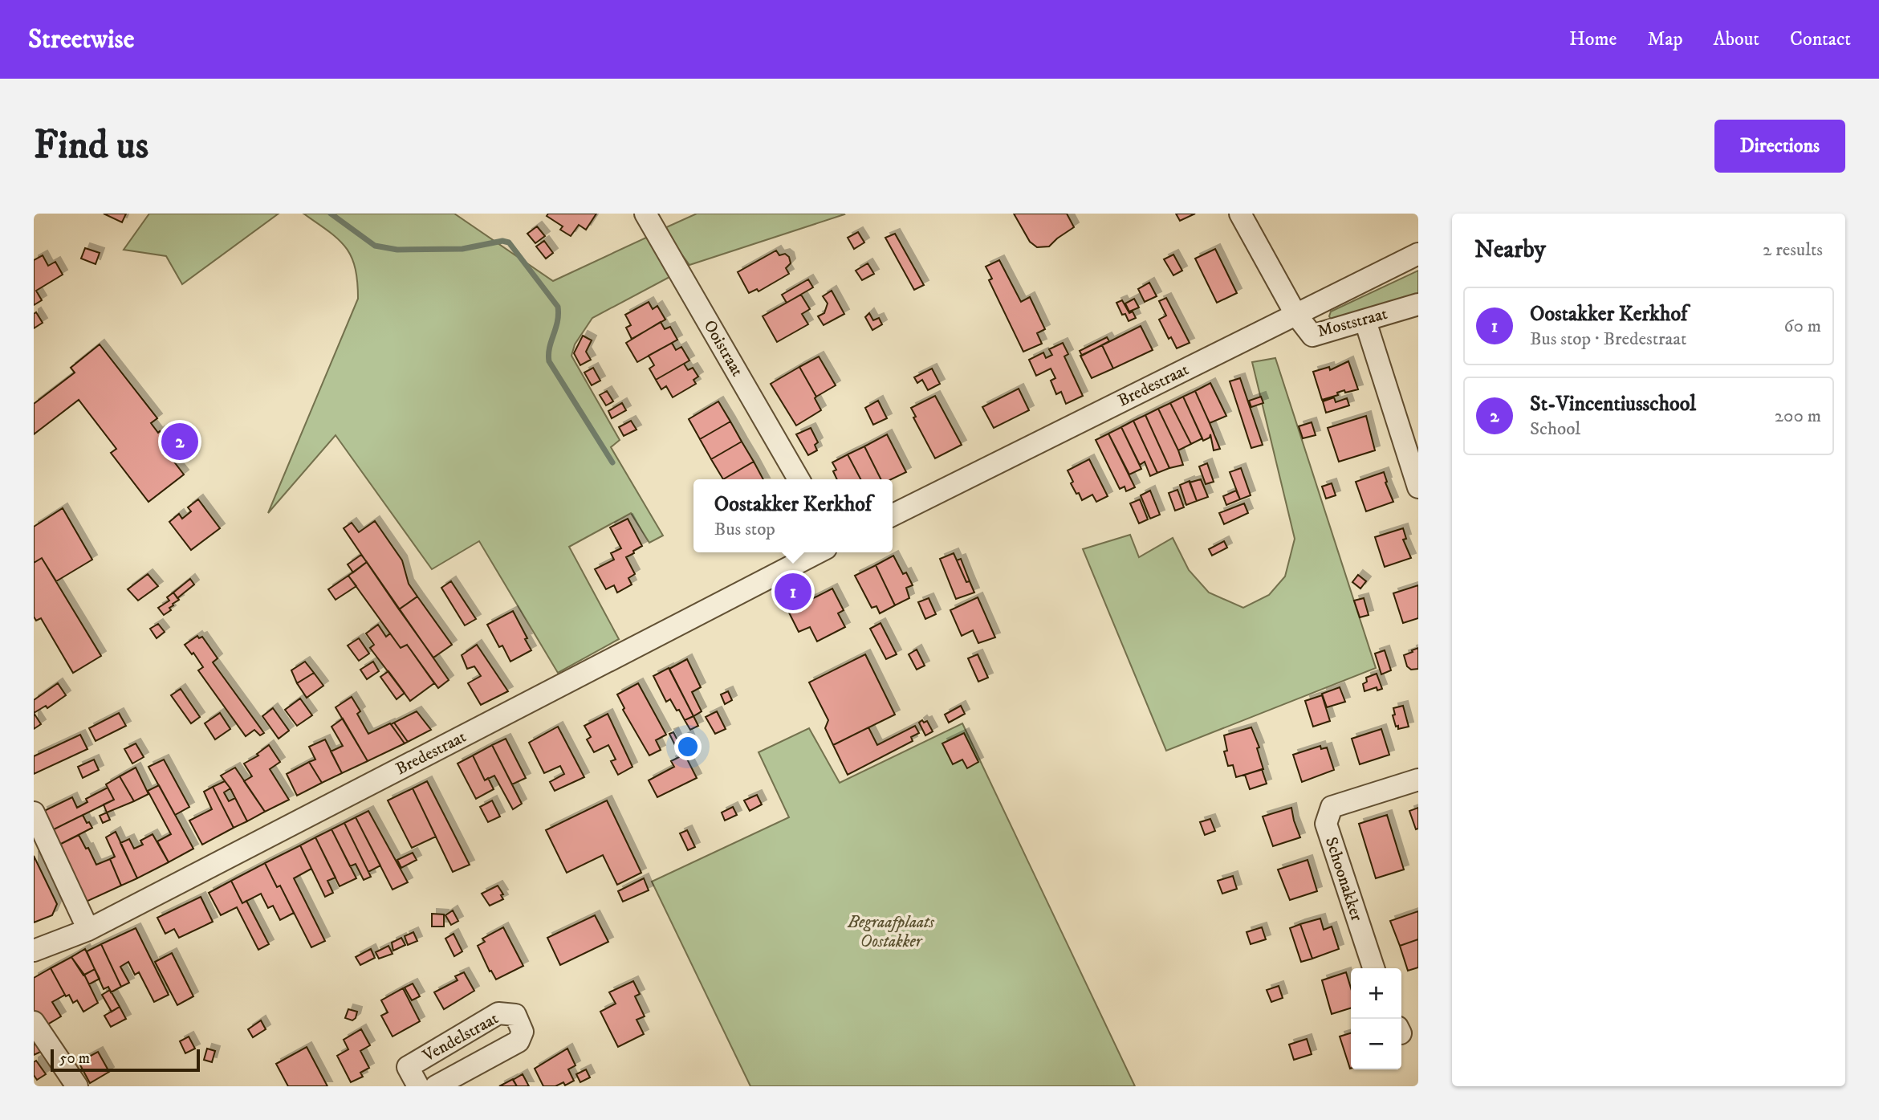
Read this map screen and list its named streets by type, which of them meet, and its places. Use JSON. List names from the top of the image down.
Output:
{
  "streets": {
    "street": [
      "Moststraat",
      "Ooistraat",
      "Bredestraat",
      "Schoonakker",
      "Vendelstraat"
    ]
  },
  "crossings": [
    ["Moststraat", "Bredestraat"]
  ],
  "parks": ["Begraafplaats Oostakker"],
  "scale_bar": "50 m",
  "page": {
    "header": "Streetwise",
    "nav": [
      "Home",
      "Map",
      "About",
      "Contact"
    ],
    "buttons": "Directions",
    "title": "Find us",
    "heading": ["Nearby", "2 results"],
    "list": [
      {
        "mark": "1",
        "name": "Oostakker Kerkhof",
        "note": "Bus stop · Bredestraat",
        "value": "60 m"
      },
      {
        "mark": "2",
        "name": "St-Vincentiusschool",
        "note": "School",
        "value": "200 m"
      }
    ],
    "pins": ["2", "1"],
    "popup": ["Oostakker Kerkhof", "Bus stop"],
    "map_buttons": ["+", "−"],
    "scale": "50 m"
  }
}
